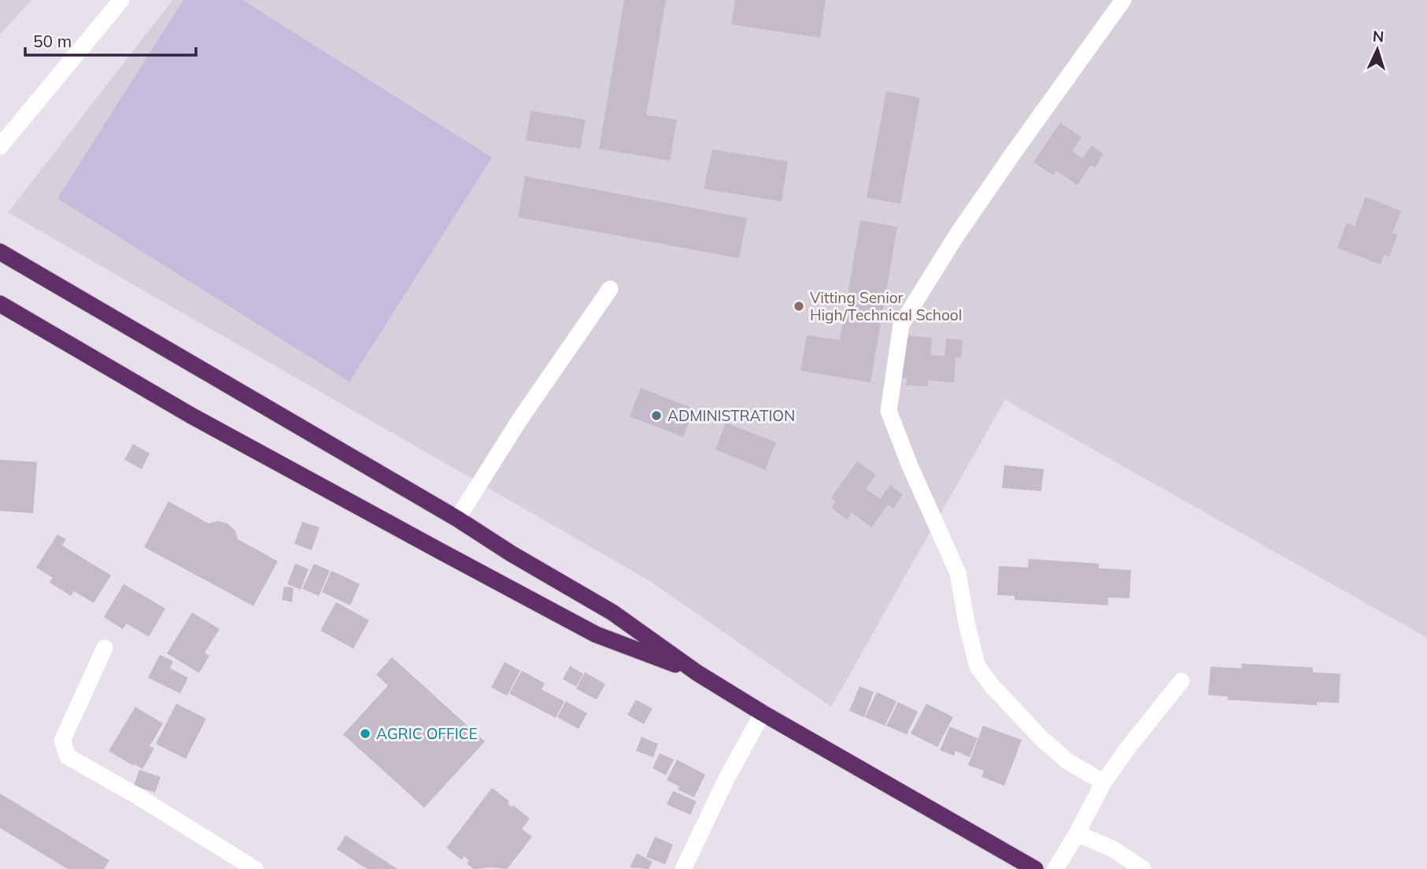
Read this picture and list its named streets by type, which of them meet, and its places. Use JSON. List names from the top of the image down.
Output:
{
  "places": ["Vitting Senior High/Technical School", "ADMINISTRATION", "AGRIC OFFICE"],
  "scale_bar": "50 m",
  "north": "top"
}
